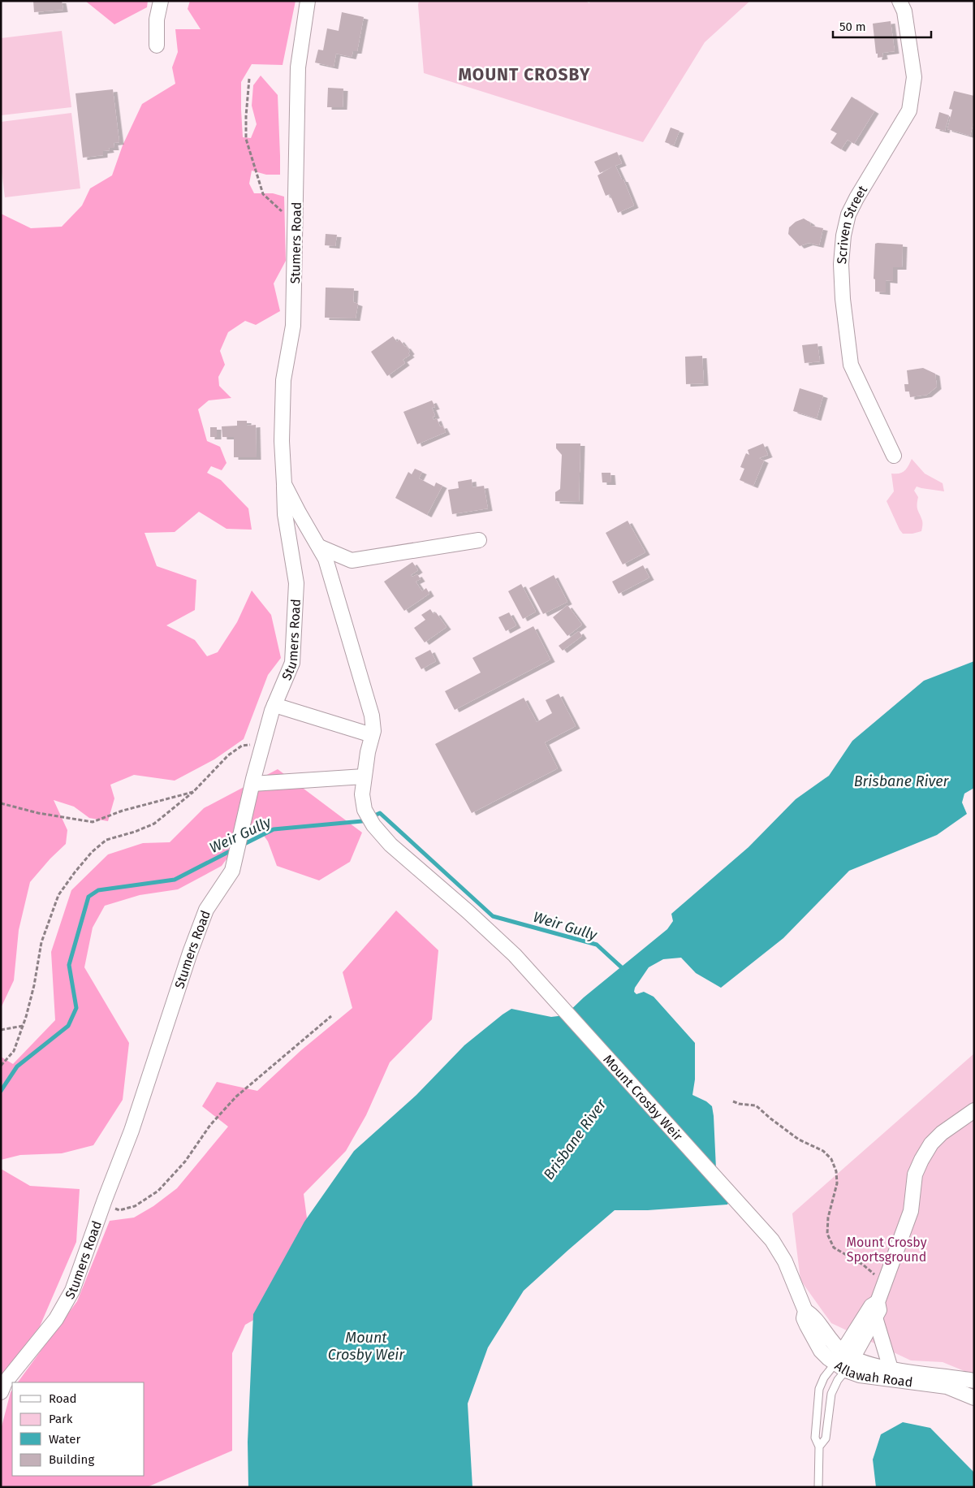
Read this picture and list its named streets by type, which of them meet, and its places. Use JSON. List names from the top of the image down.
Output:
{
  "streets": {
    "street": [
      "Scriven Street",
      "Stumers Road",
      "Mount Crosby Weir",
      "Allawah Road"
    ]
  },
  "crossings": [
    ["Stumers Road", "Mount Crosby Weir"],
    ["Mount Crosby Weir", "Allawah Road"]
  ],
  "districts": ["MOUNT CROSBY"],
  "water": ["Brisbane River", "Weir Gully", "Mount Crosby Weir"],
  "parks": ["Mount Crosby Sportsground"],
  "legend": [
    "Road",
    "Park",
    "Water",
    "Building"
  ],
  "scale_bar": "50 m"
}
